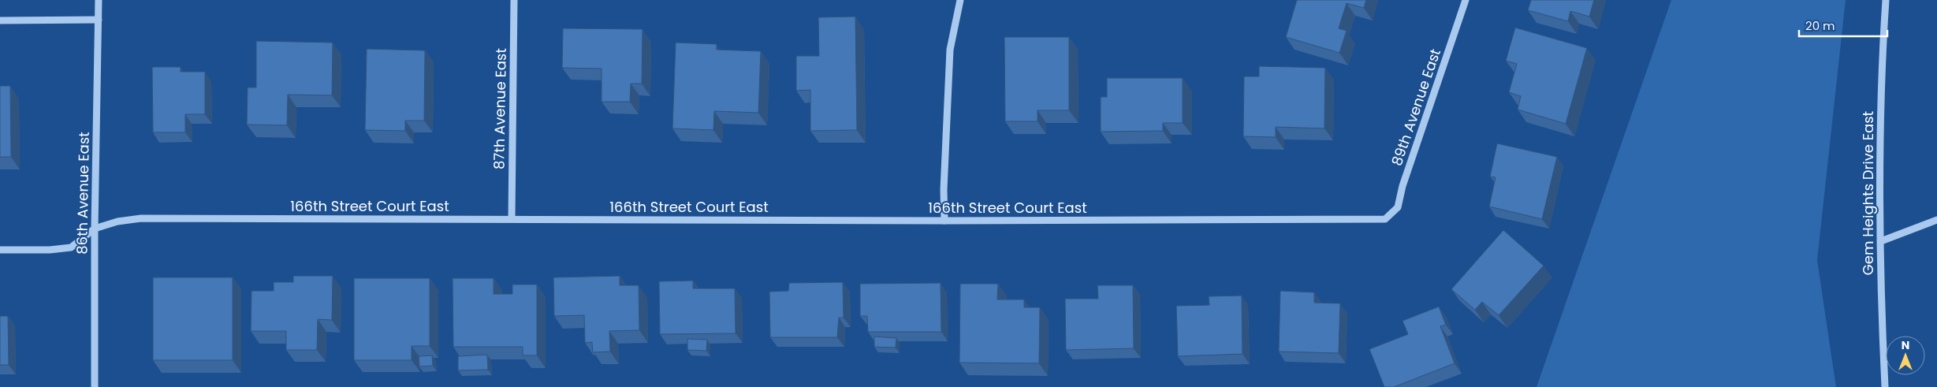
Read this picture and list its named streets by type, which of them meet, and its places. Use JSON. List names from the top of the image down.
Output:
{
  "streets": {
    "street": [
      "89th Avenue East",
      "87th Avenue East",
      "86th Avenue East",
      "Gem Heights Drive East",
      "166th Street Court East"
    ]
  },
  "crossings": [
    ["89th Avenue East", "166th Street Court East"],
    ["87th Avenue East", "166th Street Court East"],
    ["86th Avenue East", "166th Street Court East"]
  ],
  "scale_bar": "20 m",
  "north": "top"
}
